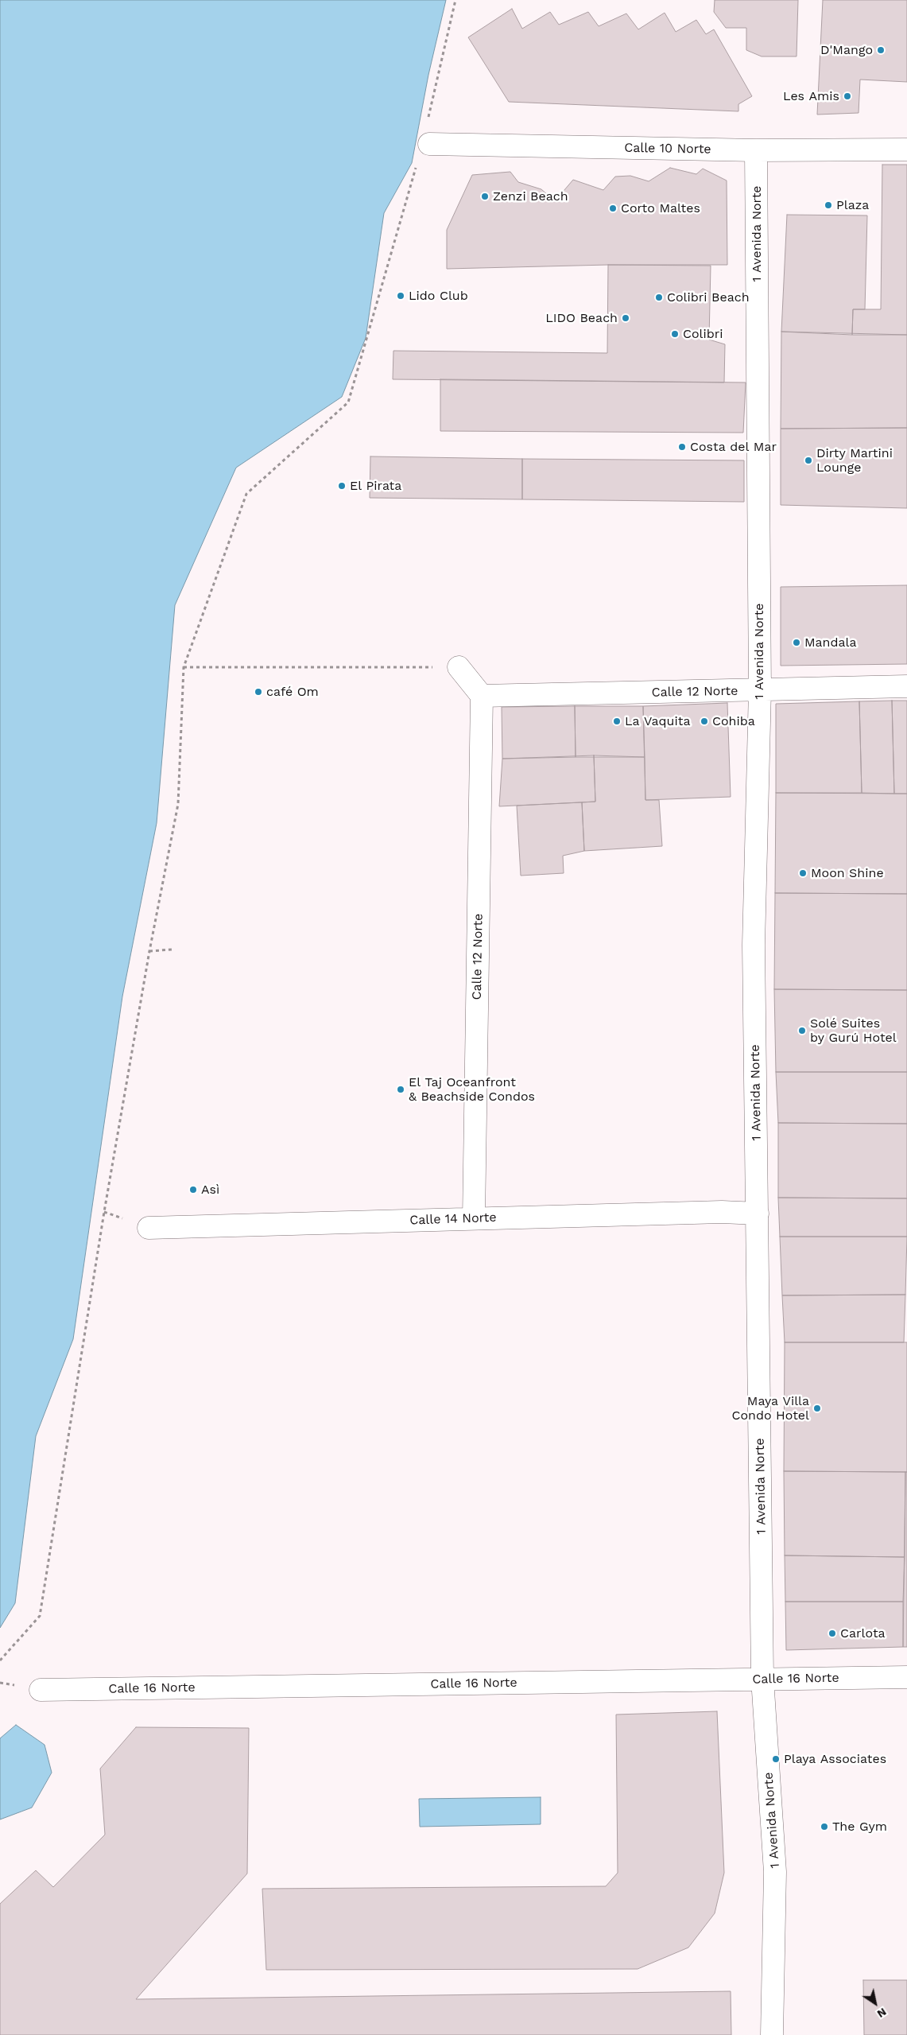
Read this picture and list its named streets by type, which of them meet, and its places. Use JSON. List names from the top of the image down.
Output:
{
  "streets": {
    "street": [
      "Calle 10 Norte",
      "1 Avenida Norte",
      "Calle 12 Norte",
      "Calle 14 Norte",
      "Calle 16 Norte"
    ]
  },
  "crossings": [
    ["Calle 10 Norte", "1 Avenida Norte"],
    ["1 Avenida Norte", "Calle 12 Norte"],
    ["1 Avenida Norte", "Calle 14 Norte"],
    ["1 Avenida Norte", "Calle 16 Norte"],
    ["Calle 12 Norte", "Calle 14 Norte"]
  ],
  "places": [
    "D'Mango",
    "Les Amis",
    "Zenzi Beach",
    "Plaza",
    "Corto Maltes",
    "Lido Club",
    "Colibri Beach",
    "LIDO Beach",
    "Colibri",
    "Costa del Mar",
    "Dirty Martini Lounge",
    "El Pirata",
    "Mandala",
    "café Om",
    "La Vaquita",
    "Cohiba",
    "Moon Shine",
    "Solé Suites by Gurú Hotel",
    "El Taj Oceanfront & Beachside Condos",
    "Asì",
    "Maya Villa Condo Hotel",
    "Carlota",
    "Playa Associates",
    "The Gym"
  ],
  "north": "bottom right"
}
